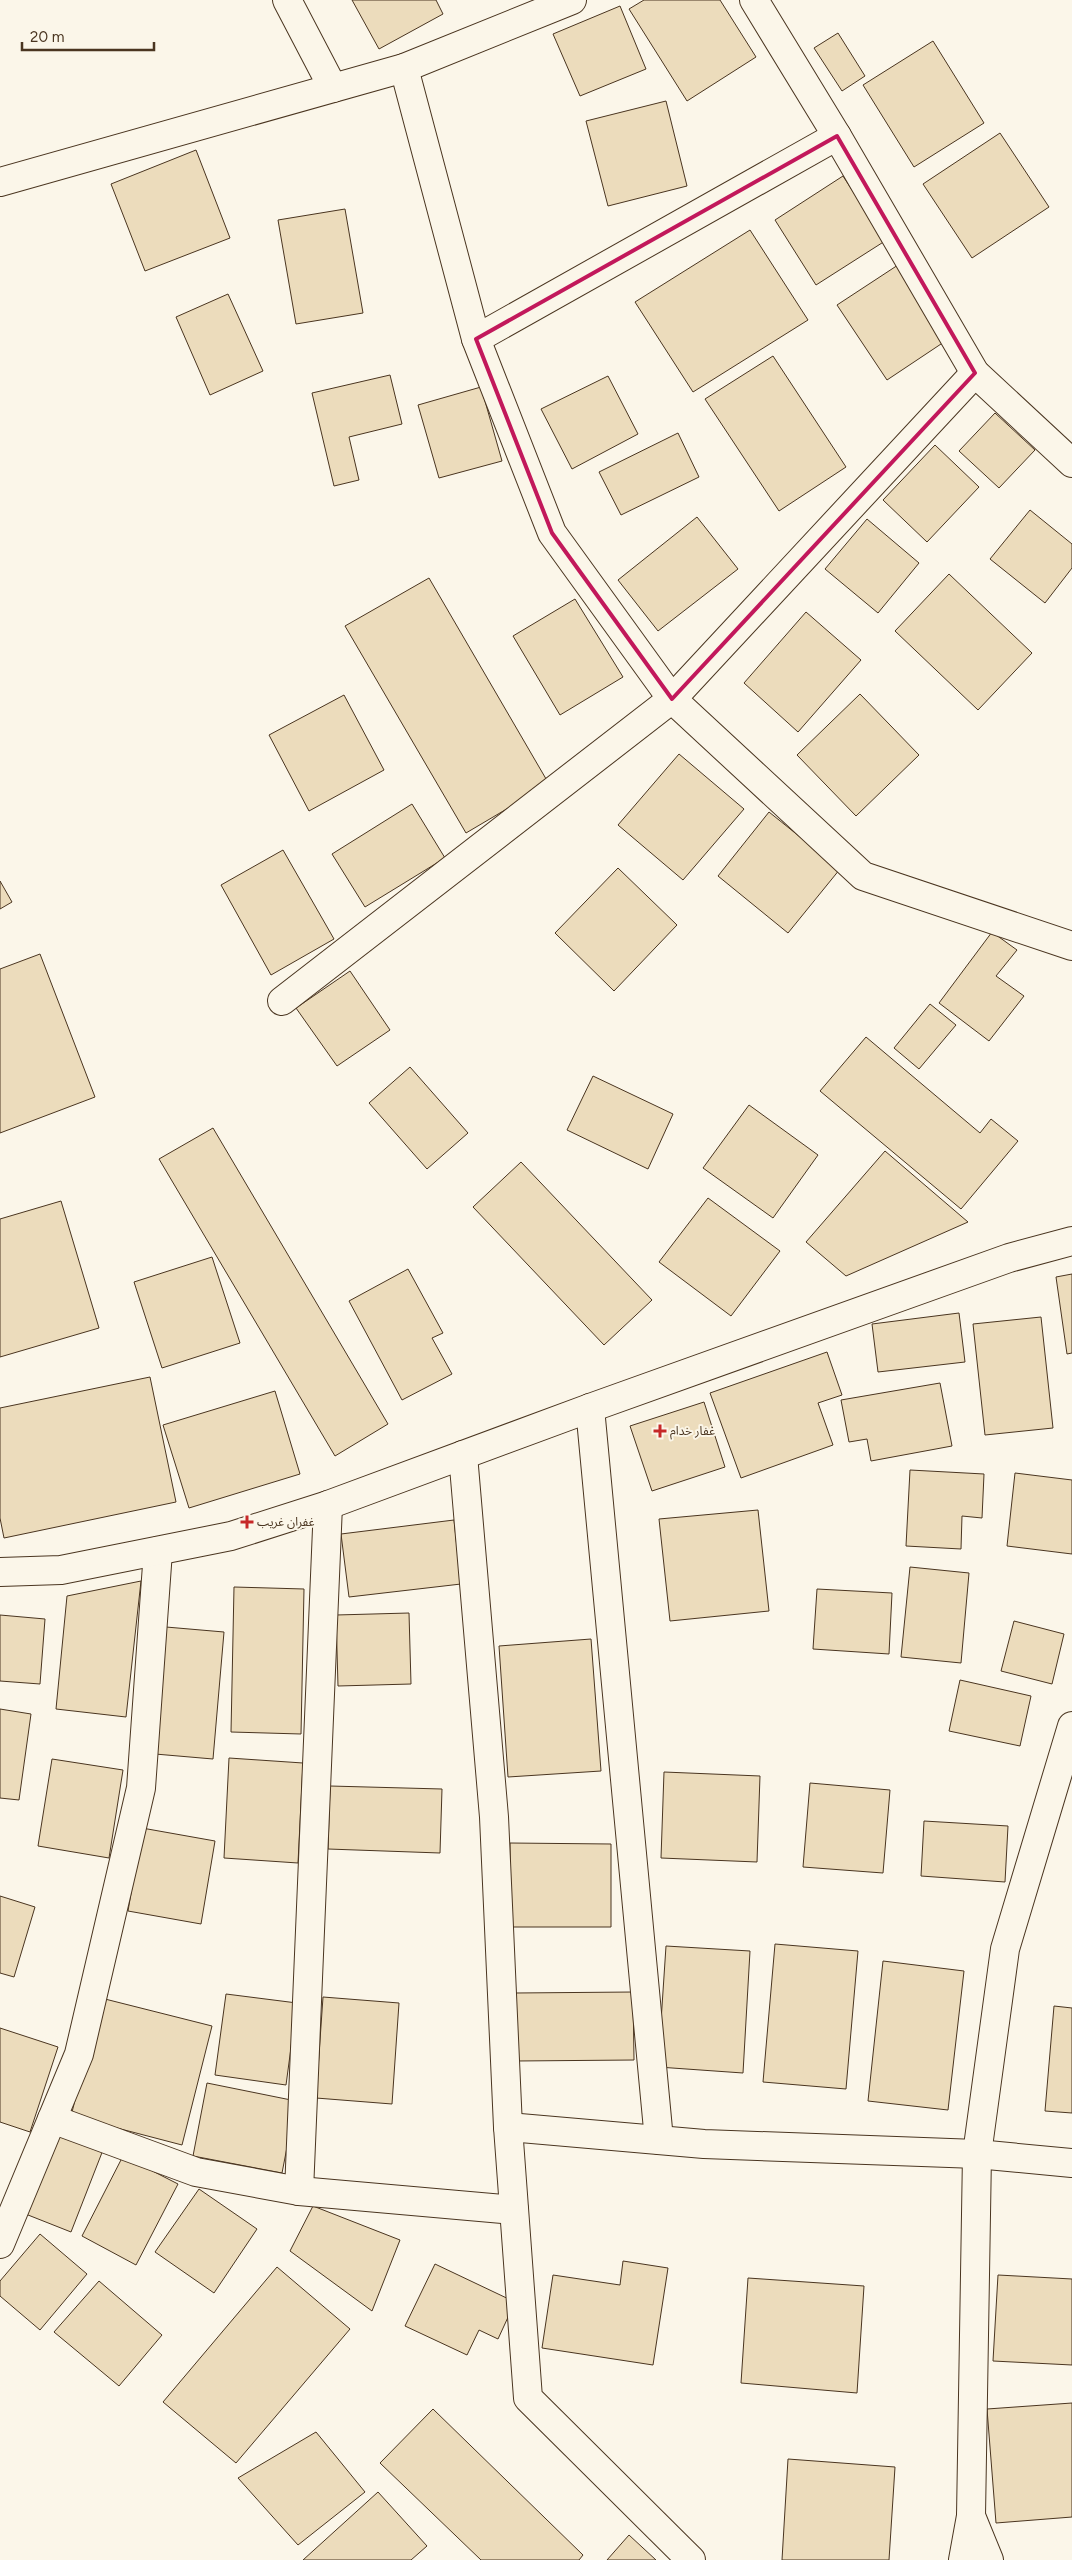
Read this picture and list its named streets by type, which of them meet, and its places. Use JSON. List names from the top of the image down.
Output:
{
  "places": {
    "health": ["غفار خدام", "غفران غريب"]
  },
  "scale_bar": "20 m"
}
